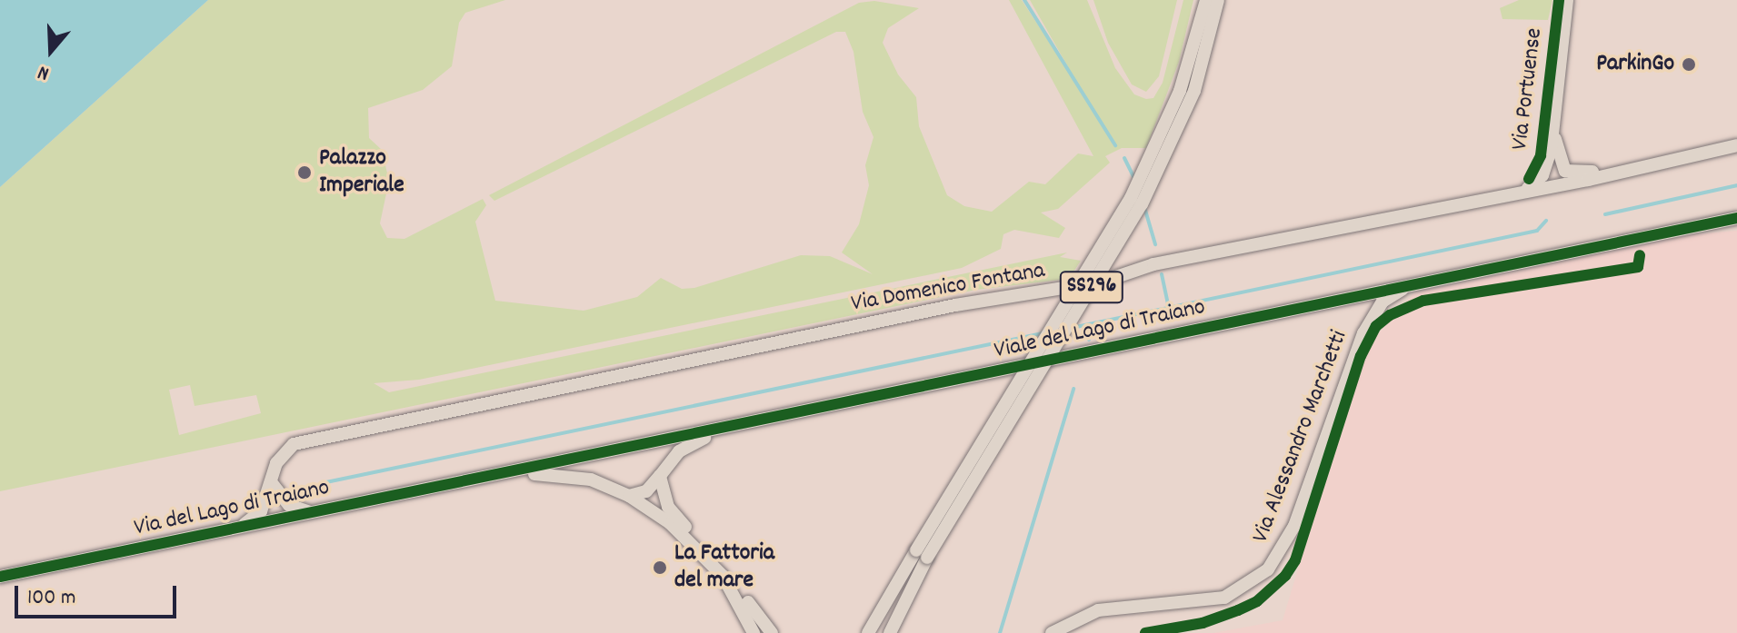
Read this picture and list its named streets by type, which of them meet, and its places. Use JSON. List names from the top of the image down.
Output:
{
  "streets": {
    "street": [
      "Via Portuense",
      "SS296",
      "Via Domenico Fontana",
      "Viale del Lago di Traiano",
      "Via Alessandro Marchetti",
      "Via del Lago di Traiano"
    ]
  },
  "crossings": [
    ["Via Portuense", "Via Domenico Fontana"],
    ["Viale del Lago di Traiano", "Via Alessandro Marchetti"],
    ["Viale del Lago di Traiano", "Via del Lago di Traiano"]
  ],
  "places": ["ParkinGo", "Palazzo Imperiale", "La Fattoria del mare"],
  "scale_bar": "100 m",
  "north": "bottom"
}
